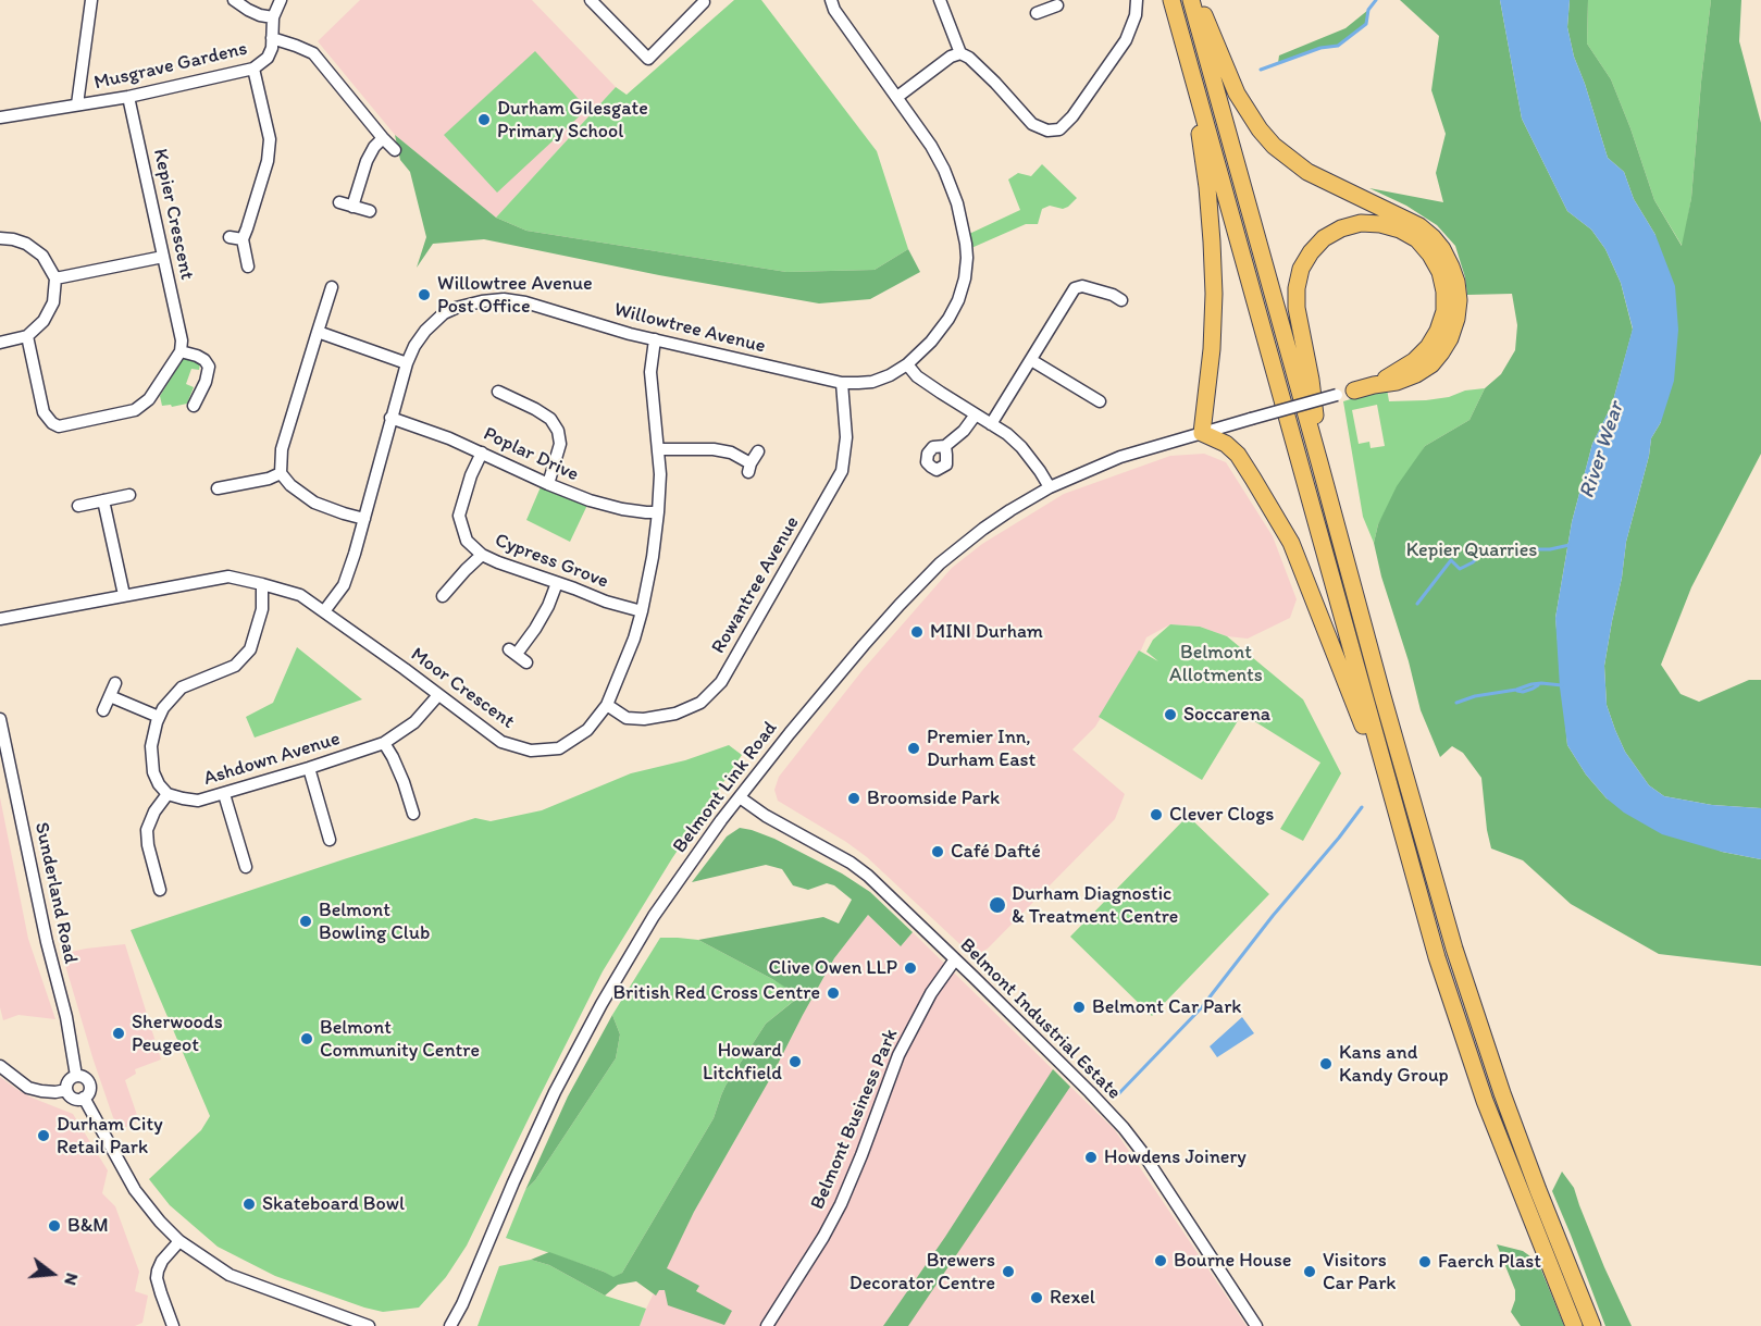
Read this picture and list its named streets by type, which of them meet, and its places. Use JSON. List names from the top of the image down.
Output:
{
  "streets": {
    "street": [
      "Musgrave Gardens",
      "Kepier Crescent",
      "Willowtree Avenue",
      "Poplar Drive",
      "Cypress Grove",
      "Rowantree Avenue",
      "Moor Crescent",
      "Ashdown Avenue",
      "Belmont Link Road",
      "Sunderland Road",
      "Belmont Industrial Estate",
      "Belmont Business Park"
    ]
  },
  "crossings": [
    ["Musgrave Gardens", "Kepier Crescent"],
    ["Willowtree Avenue", "Poplar Drive"],
    ["Willowtree Avenue", "Rowantree Avenue"],
    ["Willowtree Avenue", "Moor Crescent"],
    ["Poplar Drive", "Cypress Grove"],
    ["Poplar Drive", "Moor Crescent"],
    ["Cypress Grove", "Moor Crescent"],
    ["Rowantree Avenue", "Moor Crescent"],
    ["Moor Crescent", "Ashdown Avenue"],
    ["Belmont Link Road", "Belmont Industrial Estate"],
    ["Belmont Industrial Estate", "Belmont Business Park"]
  ],
  "water": ["River Wear"],
  "parks": ["Kepier Quarries", "Belmont Allotments"],
  "places": [
    "Durham Gilesgate Primary School",
    "Willowtree Avenue Post Office",
    "MINI Durham",
    "Soccarena",
    "Premier Inn, Durham East",
    "Broomside Park",
    "Clever Clogs",
    "Café Dafté",
    "Durham Diagnostic & Treatment Centre",
    "Belmont Bowling Club",
    "Clive Owen LLP",
    "British Red Cross Centre",
    "Belmont Car Park",
    "Sherwoods Peugeot",
    "Belmont Community Centre",
    "Howard Litchfield",
    "Kans and Kandy Group",
    "Durham City Retail Park",
    "Howdens Joinery",
    "Skateboard Bowl",
    "B&M",
    "Bourne House",
    "Faerch Plast",
    "Brewers Decorator Centre",
    "Visitors Car Park",
    "Rexel"
  ],
  "north": "right"
}
